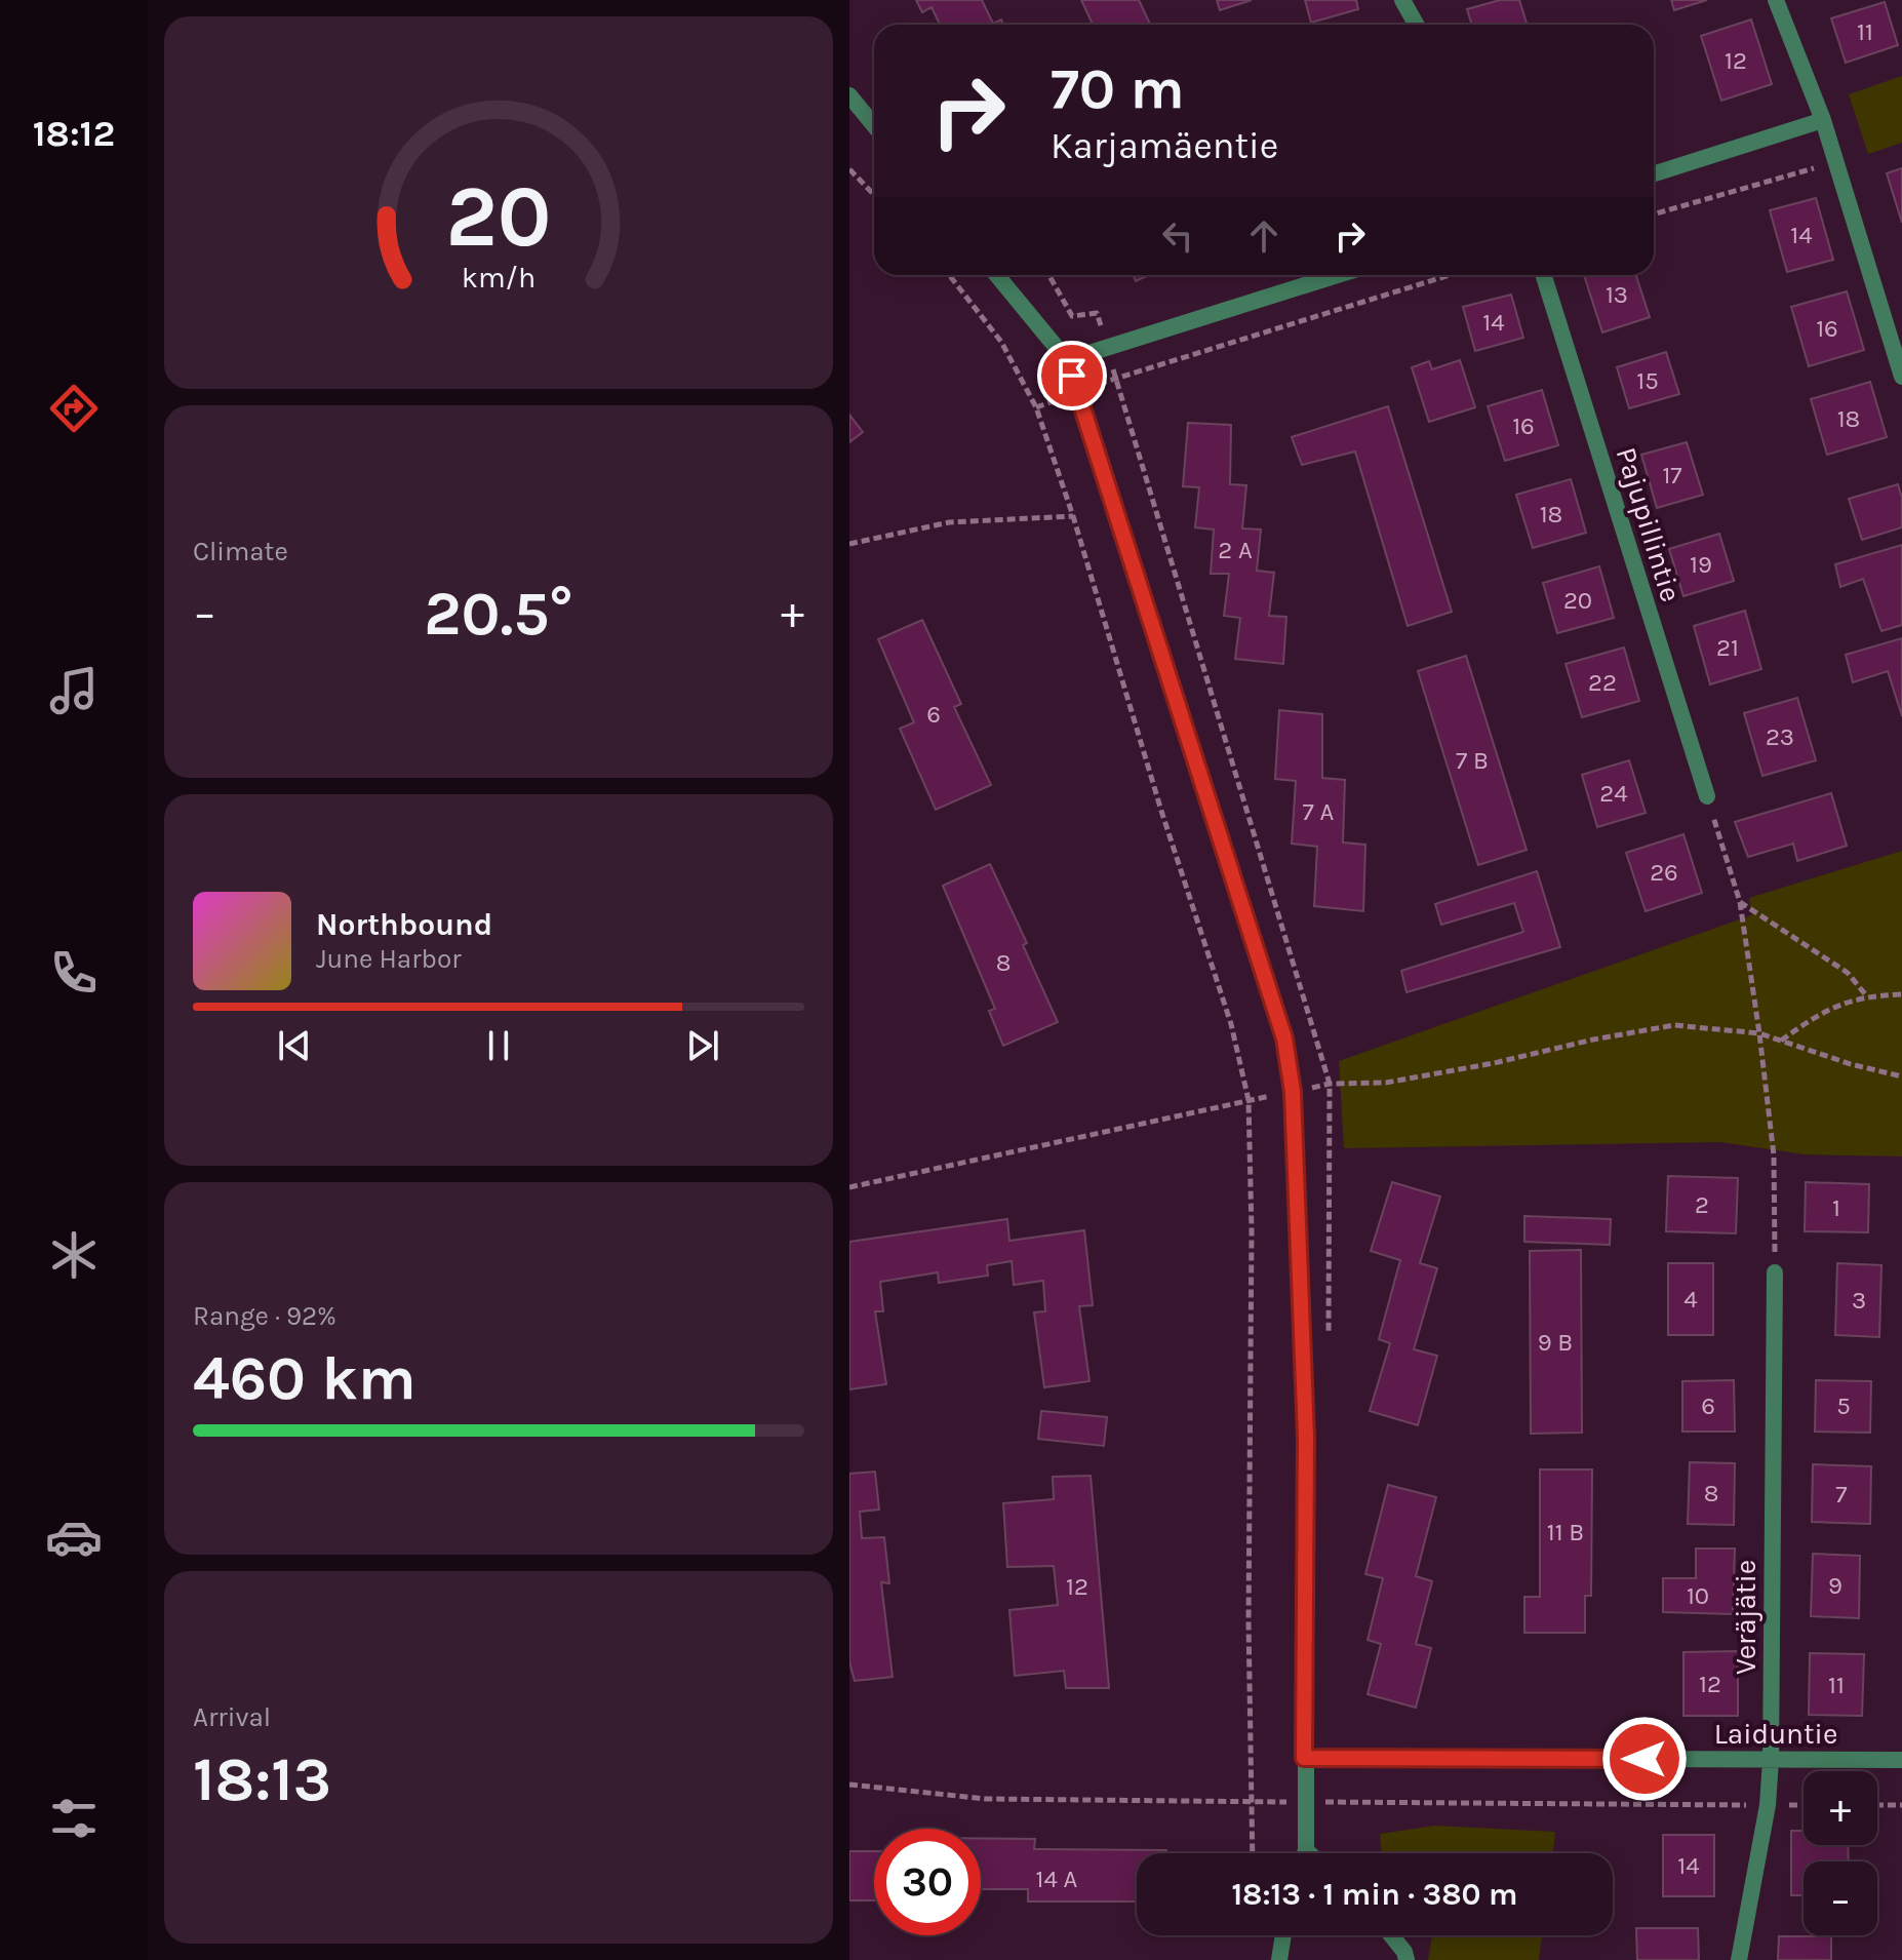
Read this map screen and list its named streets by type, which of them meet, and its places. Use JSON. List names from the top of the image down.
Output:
{
  "streets": {
    "street": ["Pajupillintie", "Veräjätie", "Laiduntie"]
  },
  "crossings": [
    ["Veräjätie", "Laiduntie"]
  ],
  "house_numbers": [
    "11",
    "12",
    "14",
    "13",
    "14",
    "16",
    "15",
    "18",
    "16",
    "17",
    "18",
    "2 A",
    "19",
    "20",
    "21",
    "22",
    "6",
    "23",
    "7 B",
    "24",
    "7 A",
    "26",
    "8",
    "2",
    "1",
    "4",
    "3",
    "9 B",
    "6",
    "5",
    "8",
    "7",
    "11 B",
    "9",
    "12",
    "10",
    "12",
    "11",
    "14",
    "14 A"
  ],
  "page": {
    "tabs": "18:12",
    "turn": ["70 m", "Karjamäentie"],
    "tile": [
      "Climate",
      ["Range · 92%", "460 km"],
      ["Arrival", "18:13"]
    ],
    "heat": ["−", "20.5°", "+"],
    "song": ["Northbound", "June Harbor"],
    "map_buttons": ["+", "−"],
    "limit": "30",
    "trip": "18:13 · 1 min · 380 m",
    "gauge": ["20", "km/h"]
  }
}
